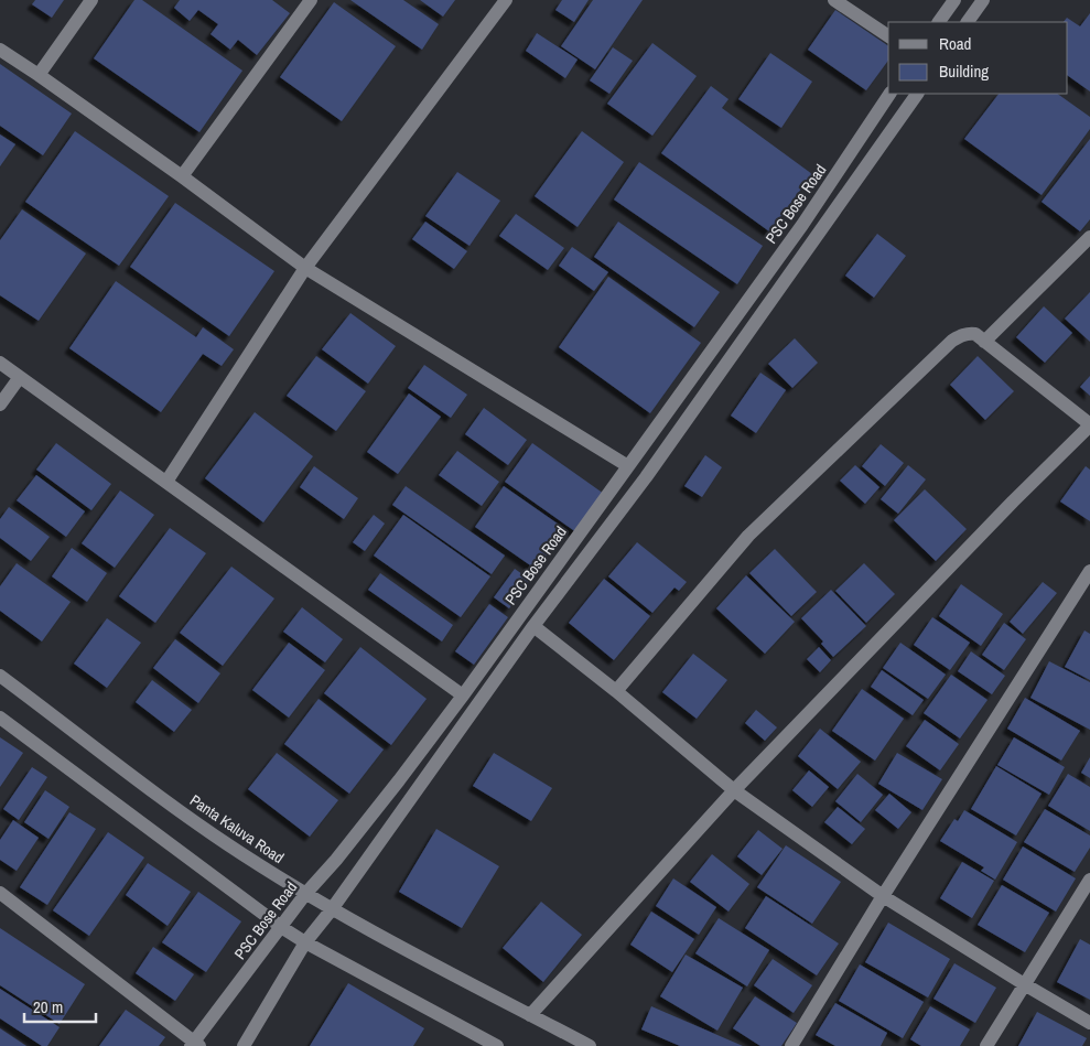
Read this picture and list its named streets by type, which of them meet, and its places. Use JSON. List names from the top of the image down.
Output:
{
  "streets": {
    "street": ["PSC Bose Road", "Panta Kaluva Road"]
  },
  "crossings": [
    ["PSC Bose Road", "Panta Kaluva Road"]
  ],
  "legend": ["Road", "Building"],
  "scale_bar": "20 m"
}
